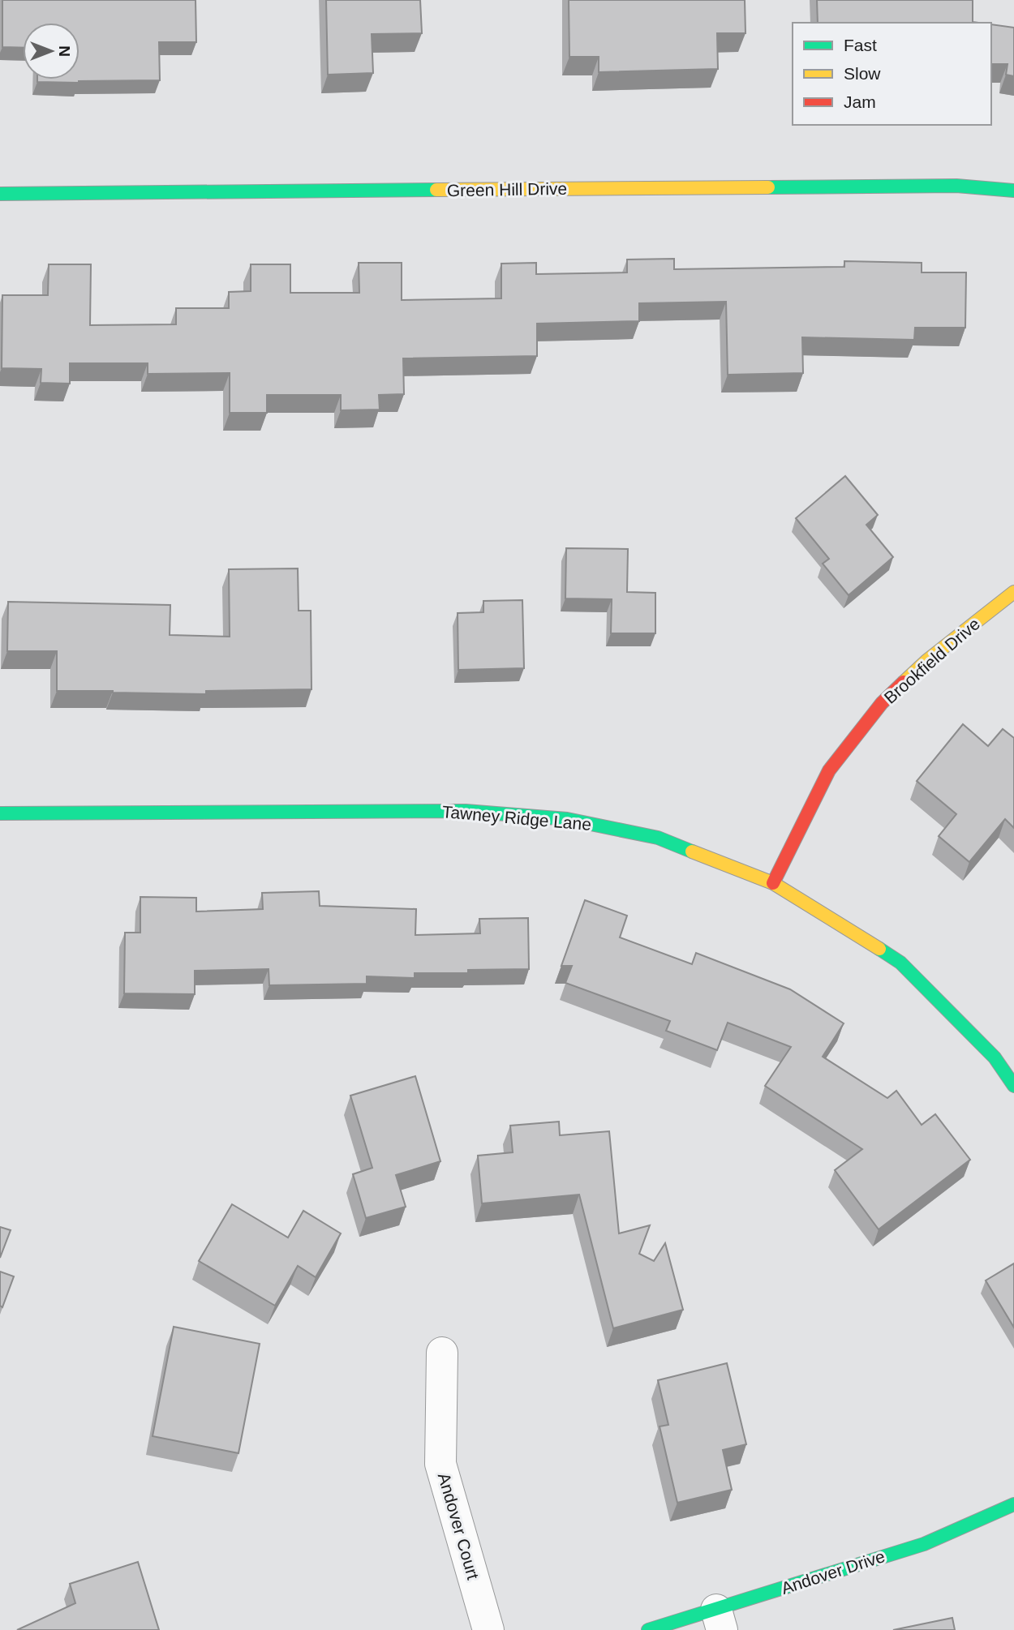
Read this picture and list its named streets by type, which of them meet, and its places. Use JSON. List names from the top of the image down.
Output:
{
  "streets": {
    "street": [
      "Green Hill Drive",
      "Brookfield Drive",
      "Tawney Ridge Lane",
      "Andover Court",
      "Andover Drive"
    ]
  },
  "crossings": [
    ["Brookfield Drive", "Tawney Ridge Lane"]
  ],
  "legend": ["Fast", "Slow", "Jam"],
  "north": "right"
}
